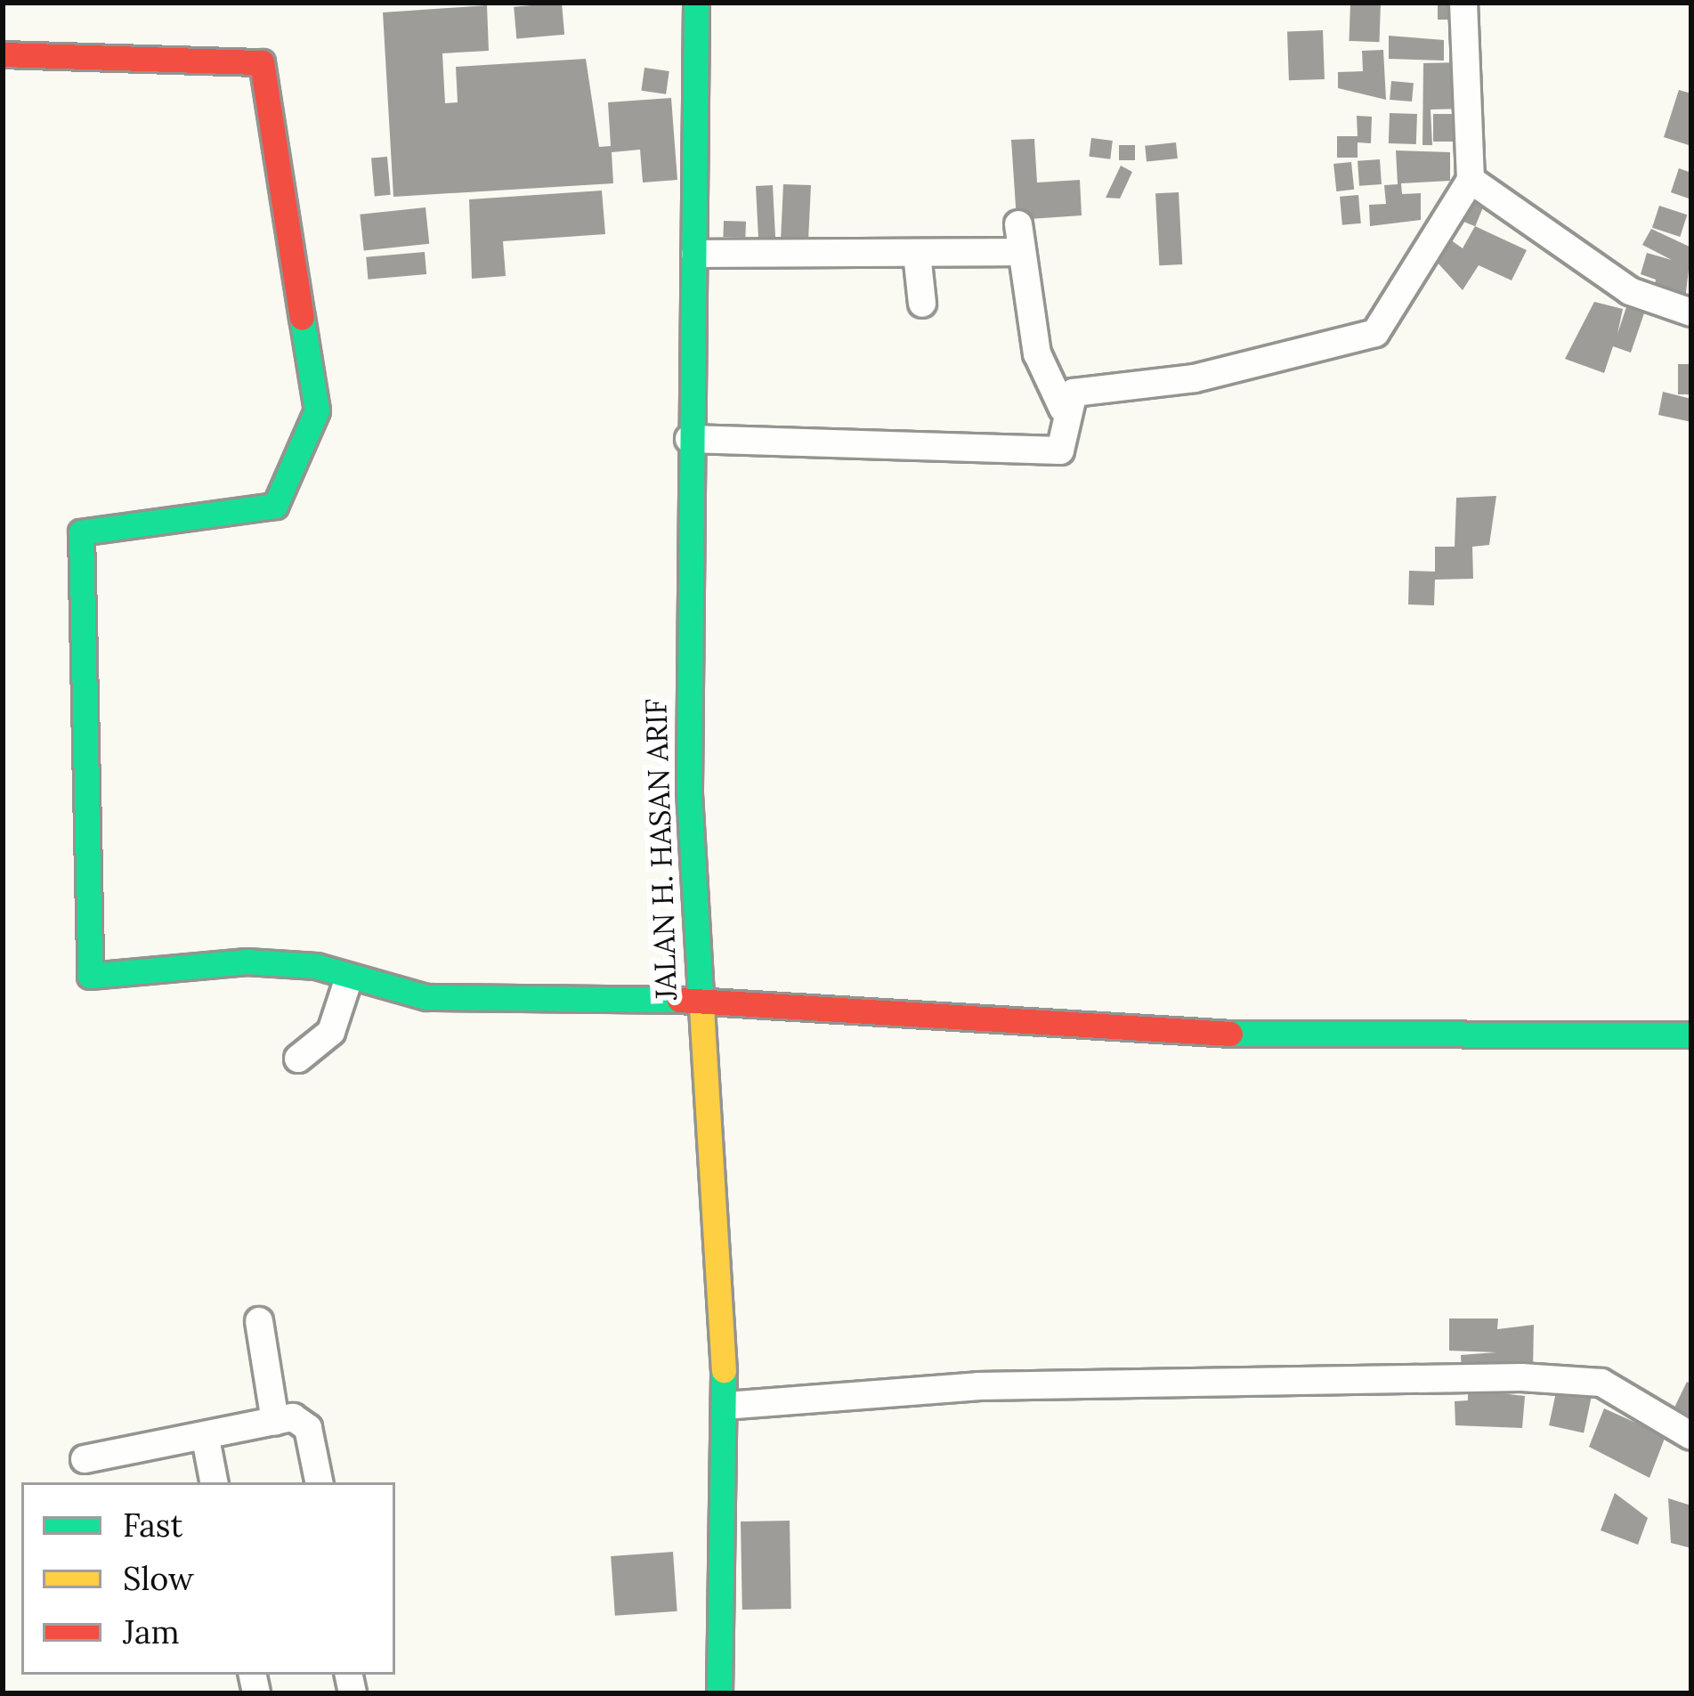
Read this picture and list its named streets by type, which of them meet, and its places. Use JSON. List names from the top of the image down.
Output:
{
  "streets": {
    "street": ["JALAN H. HASAN ARIF"]
  },
  "legend": ["Fast", "Slow", "Jam"]
}
